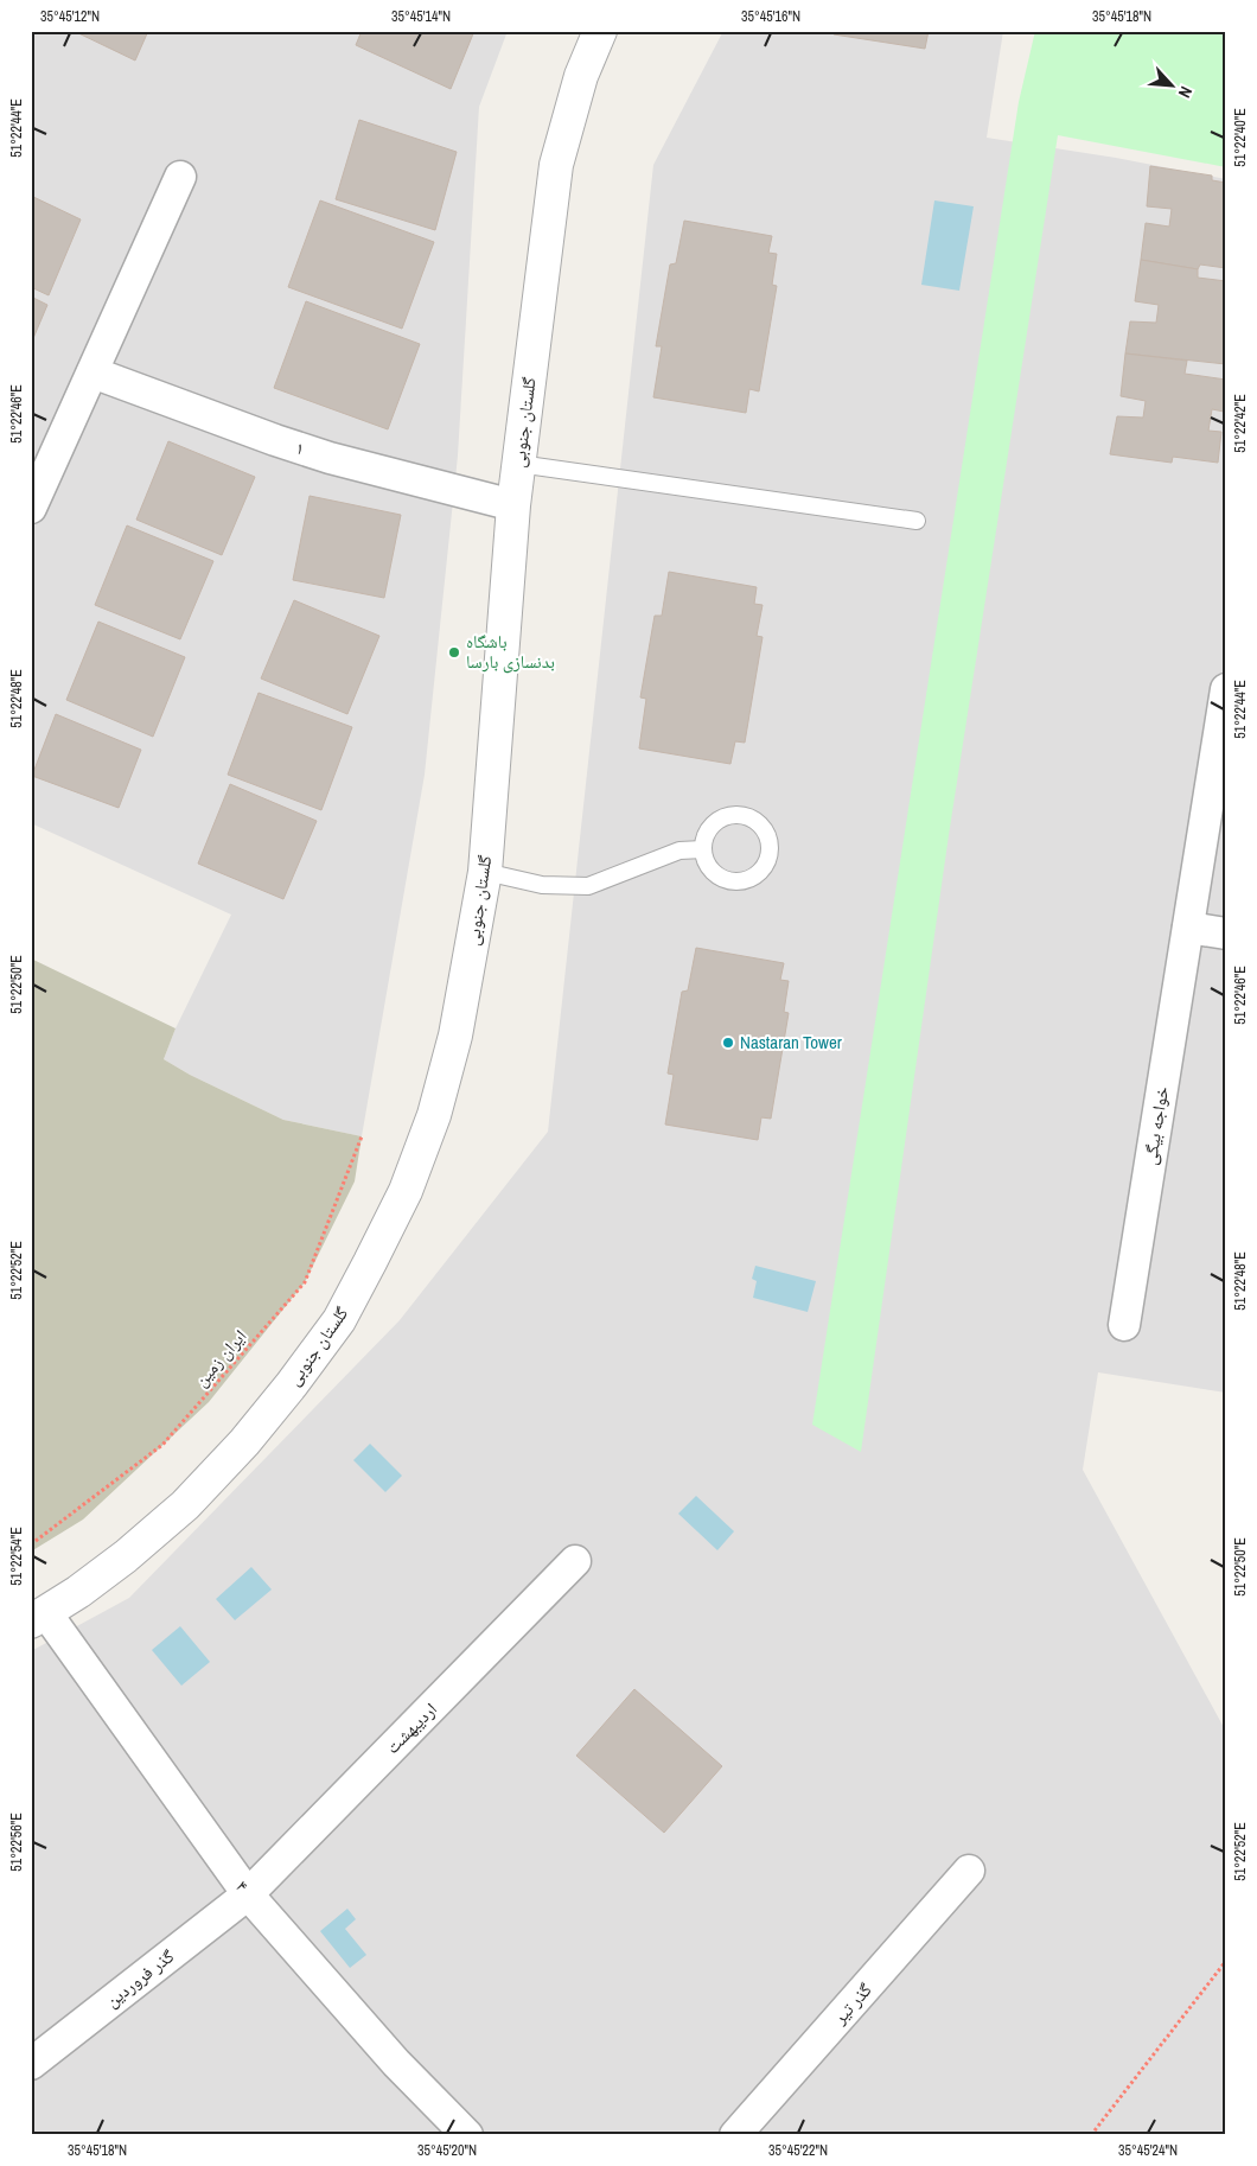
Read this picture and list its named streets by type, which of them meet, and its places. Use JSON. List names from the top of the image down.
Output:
{
  "streets": {
    "street": [
      "گلستان جنوبی",
      "۱",
      "خواجه بیگی",
      "اردیبهشت",
      "۴",
      "گذر فروردین",
      "گذر تیر"
    ],
    "path": ["ایران زمین"]
  },
  "crossings": [
    ["گلستان جنوبی", "۱"],
    ["گلستان جنوبی", "۴"],
    ["اردیبهشت", "۴"],
    ["اردیبهشت", "گذر فروردین"],
    ["۴", "گذر فروردین"]
  ],
  "places": ["باشگاه بدنسازی بارسا", "Nastaran Tower"],
  "north": "bottom right",
  "coordinates": [
    "35°45'12\"N",
    "35°45'14\"N",
    "35°45'16\"N",
    "35°45'18\"N",
    "51°22'44\"E",
    "51°22'40\"E",
    "51°22'46\"E",
    "51°22'42\"E",
    "51°22'48\"E",
    "51°22'50\"E",
    "51°22'52\"E",
    "51°22'54\"E",
    "51°22'56\"E",
    "35°45'20\"N",
    "35°45'22\"N",
    "35°45'24\"N"
  ]
}
